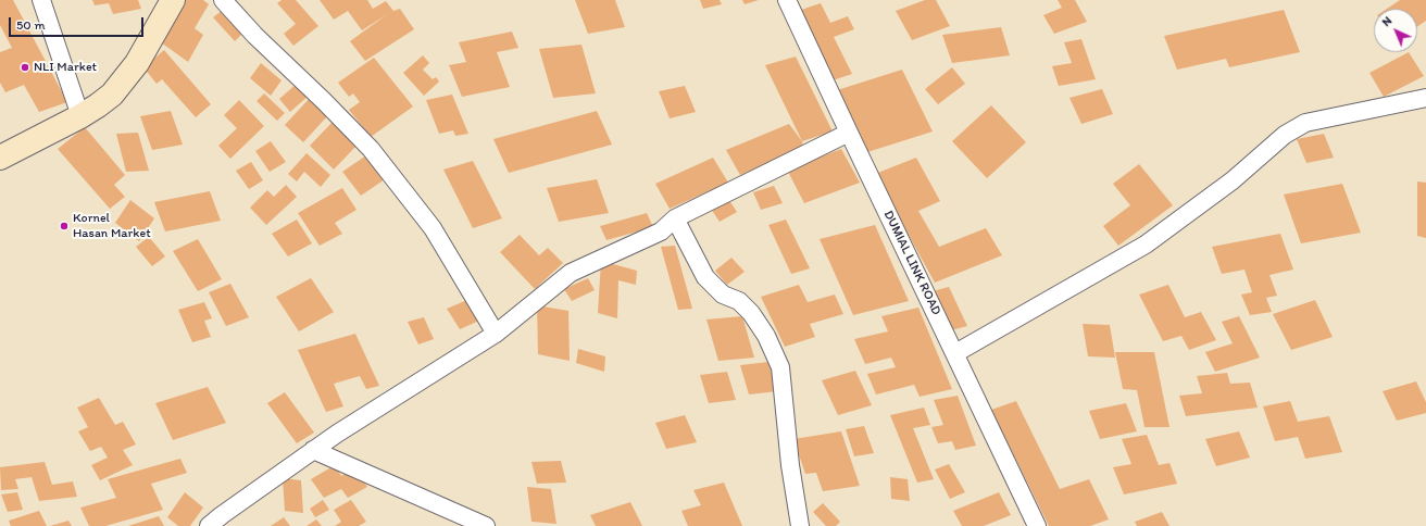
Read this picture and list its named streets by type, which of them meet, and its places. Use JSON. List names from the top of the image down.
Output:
{
  "streets": {
    "street": ["DUMIAL LINK ROAD"]
  },
  "places": ["NLI Market", "Kornel Hasan Market"],
  "scale_bar": "50 m",
  "north": "top left"
}
